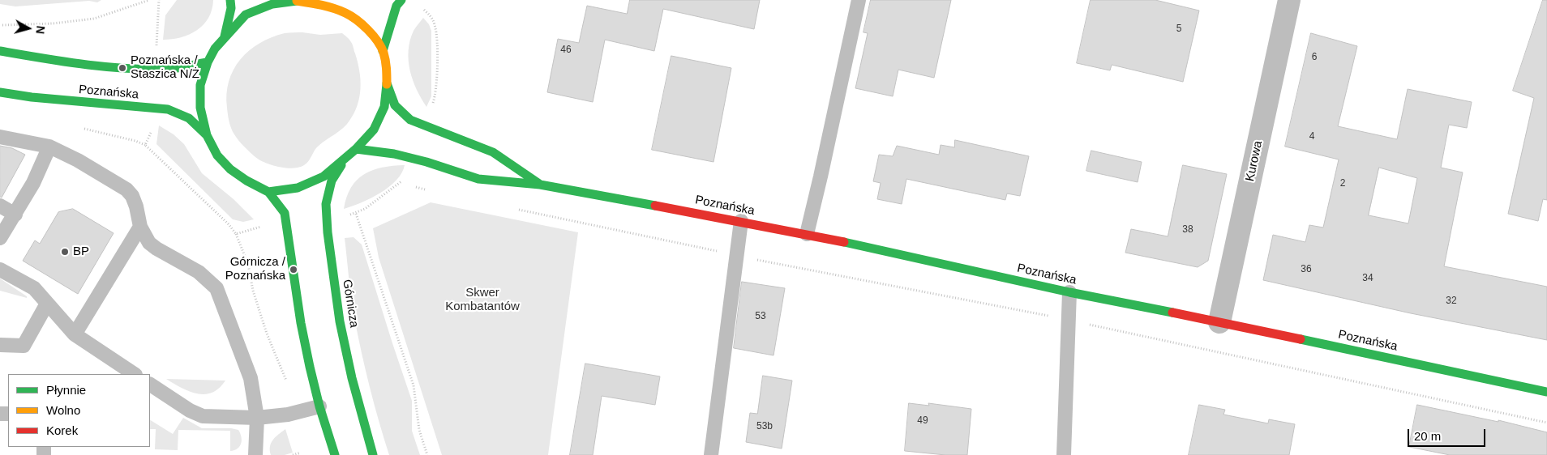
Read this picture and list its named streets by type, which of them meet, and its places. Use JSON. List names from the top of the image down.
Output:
{
  "streets": {
    "street": ["Poznańska", "Kurowa", "Górnicza"]
  },
  "crossings": [
    ["Poznańska", "Kurowa"]
  ],
  "parks": ["Skwer Kombatantów"],
  "places": ["Poznańska / Staszica N/Ż", "BP", "Górnicza / Poznańska"],
  "house_numbers": [
    "5",
    "46",
    "6",
    "4",
    "2",
    "38",
    "36",
    "34",
    "32",
    "53",
    "49",
    "53b"
  ],
  "legend": ["Płynnie", "Wolno", "Korek"],
  "scale_bar": "20 m",
  "north": "right"
}
